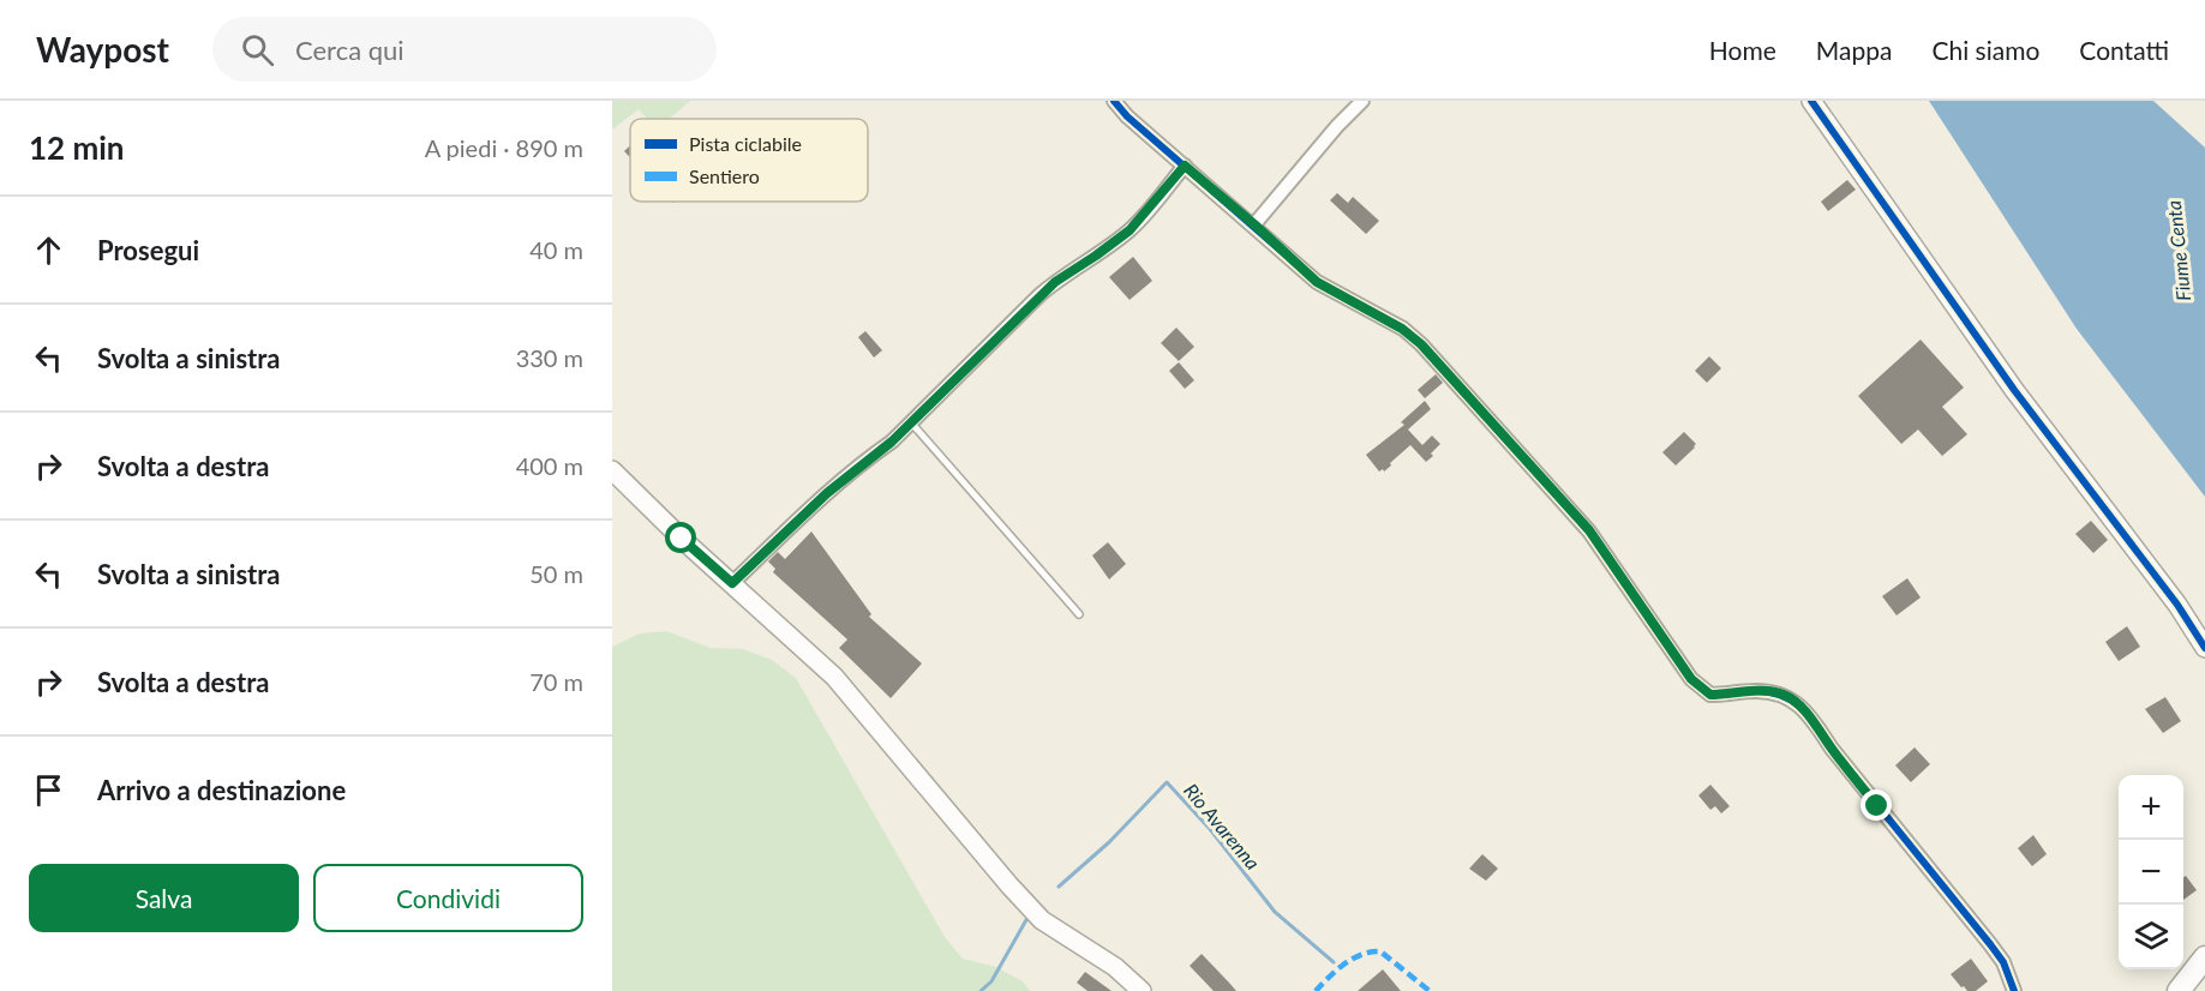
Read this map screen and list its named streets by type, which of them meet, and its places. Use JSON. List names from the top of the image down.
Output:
{
  "water": ["Fiume Centa", "Rio Avarenna"],
  "legend": ["Pista ciclabile", "Sentiero"],
  "page": {
    "header": "Waypost",
    "search": "Cerca qui",
    "nav": [
      "Home",
      "Mappa",
      "Chi siamo",
      "Contatti"
    ],
    "heading": ["12 min", "A piedi · 890 m"],
    "list": [
      ["Prosegui", "40 m"],
      ["Svolta a sinistra", "330 m"],
      ["Svolta a destra", "400 m"],
      ["Svolta a sinistra", "50 m"],
      ["Svolta a destra", "70 m"],
      "Arrivo a destinazione"
    ],
    "map_buttons": ["+", "−"],
    "buttons": ["Salva", "Condividi"]
  }
}
